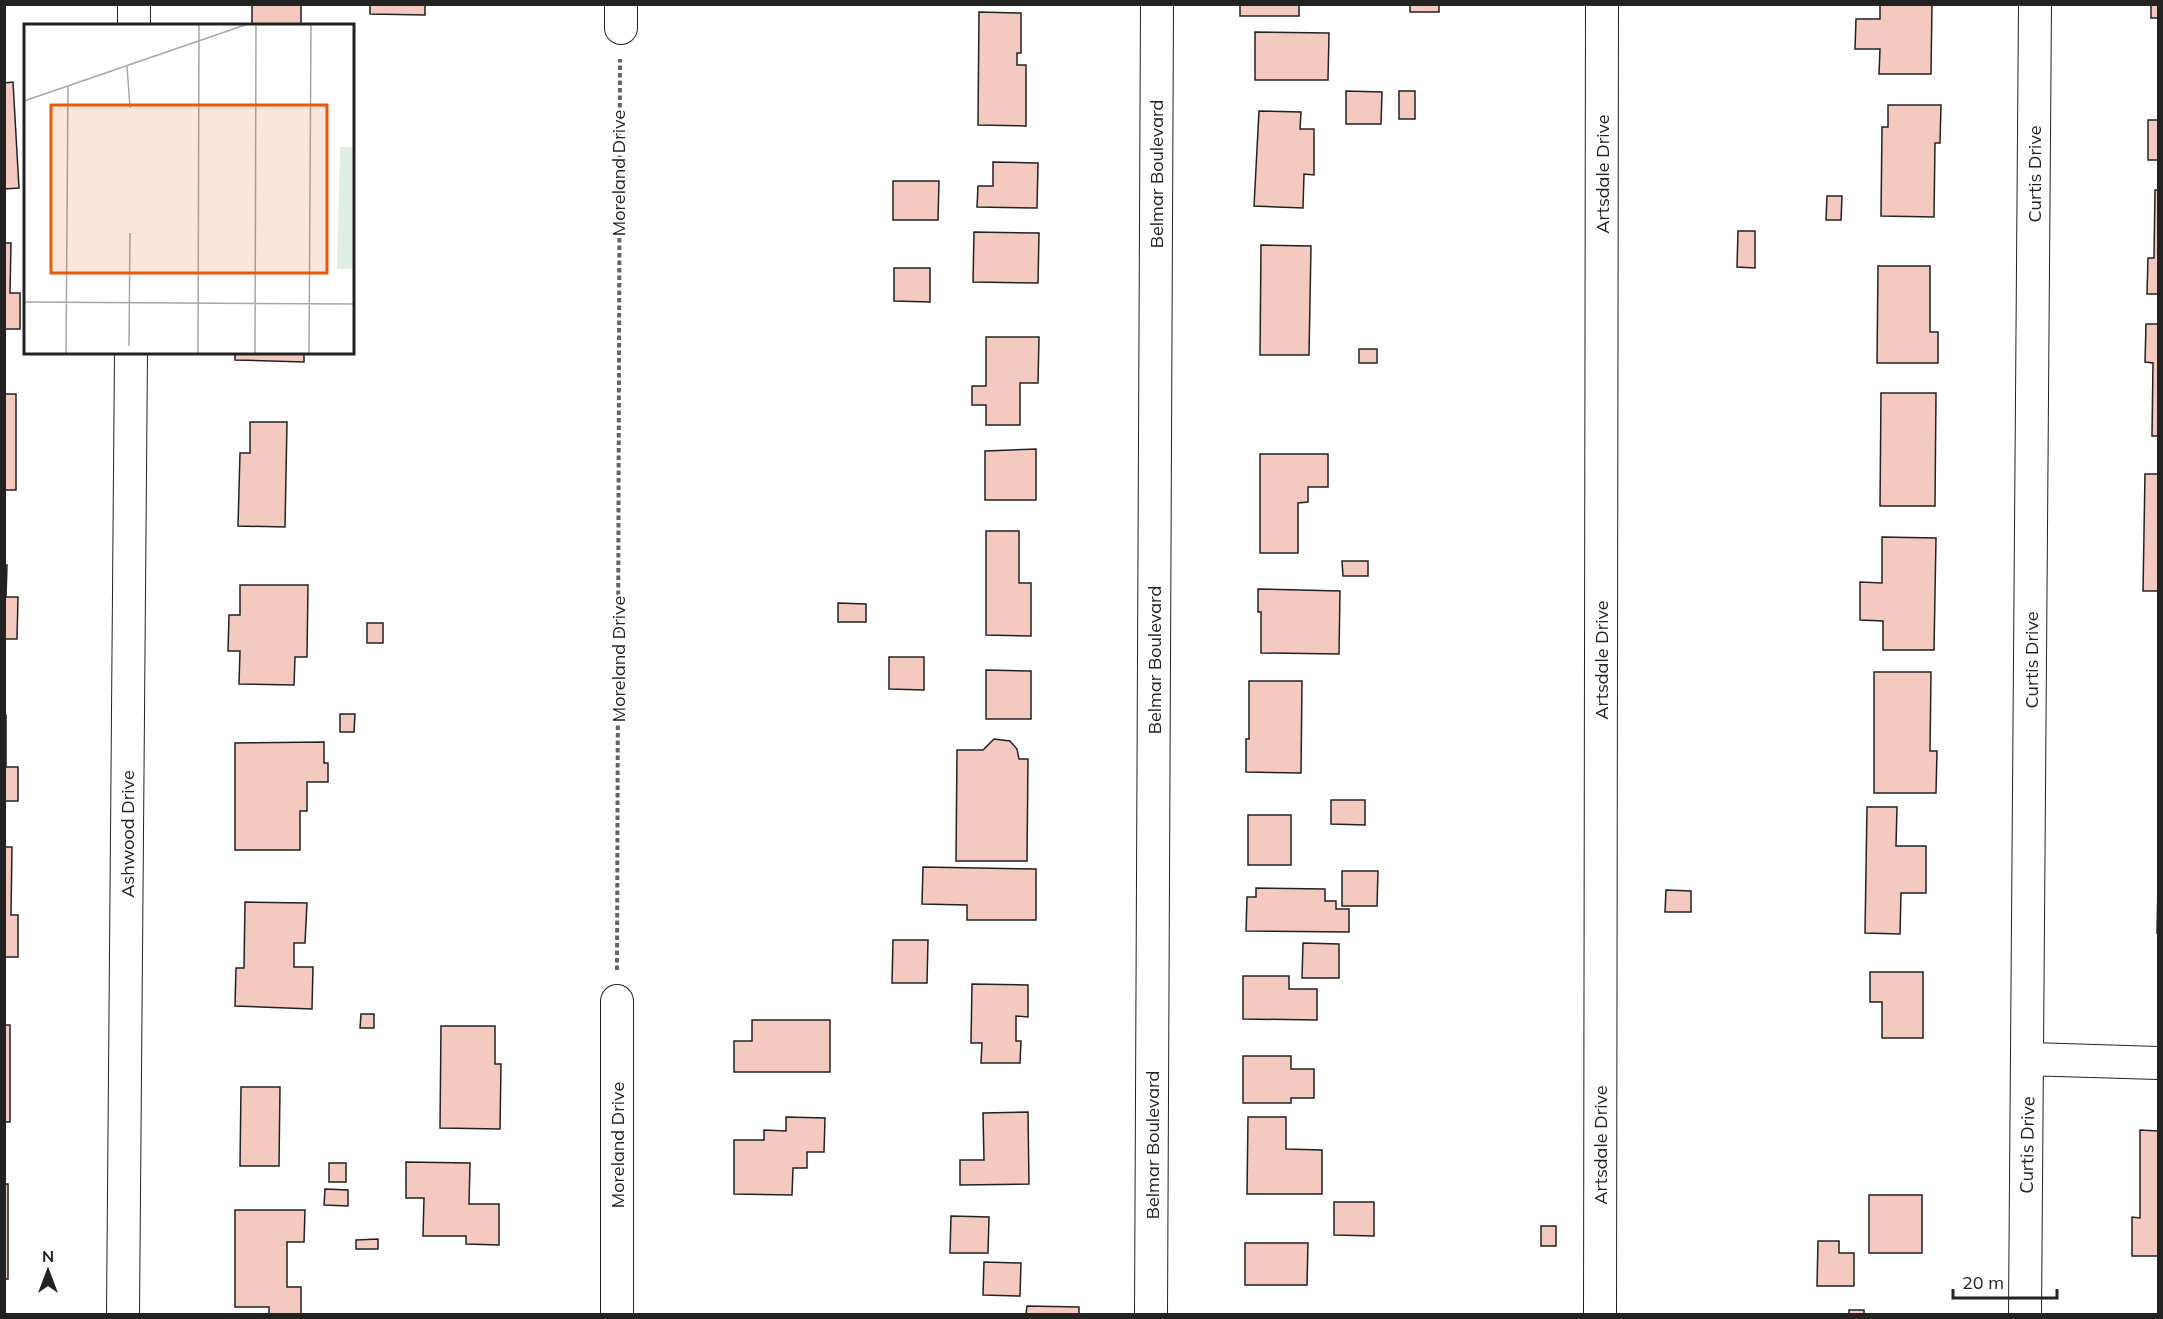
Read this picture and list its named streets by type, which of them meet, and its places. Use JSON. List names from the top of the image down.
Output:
{
  "streets": {
    "street": [
      "Moreland Drive",
      "Belmar Boulevard",
      "Artsdale Drive",
      "Curtis Drive",
      "Ashwood Drive"
    ]
  },
  "scale_bar": "20 m",
  "north": "top"
}
